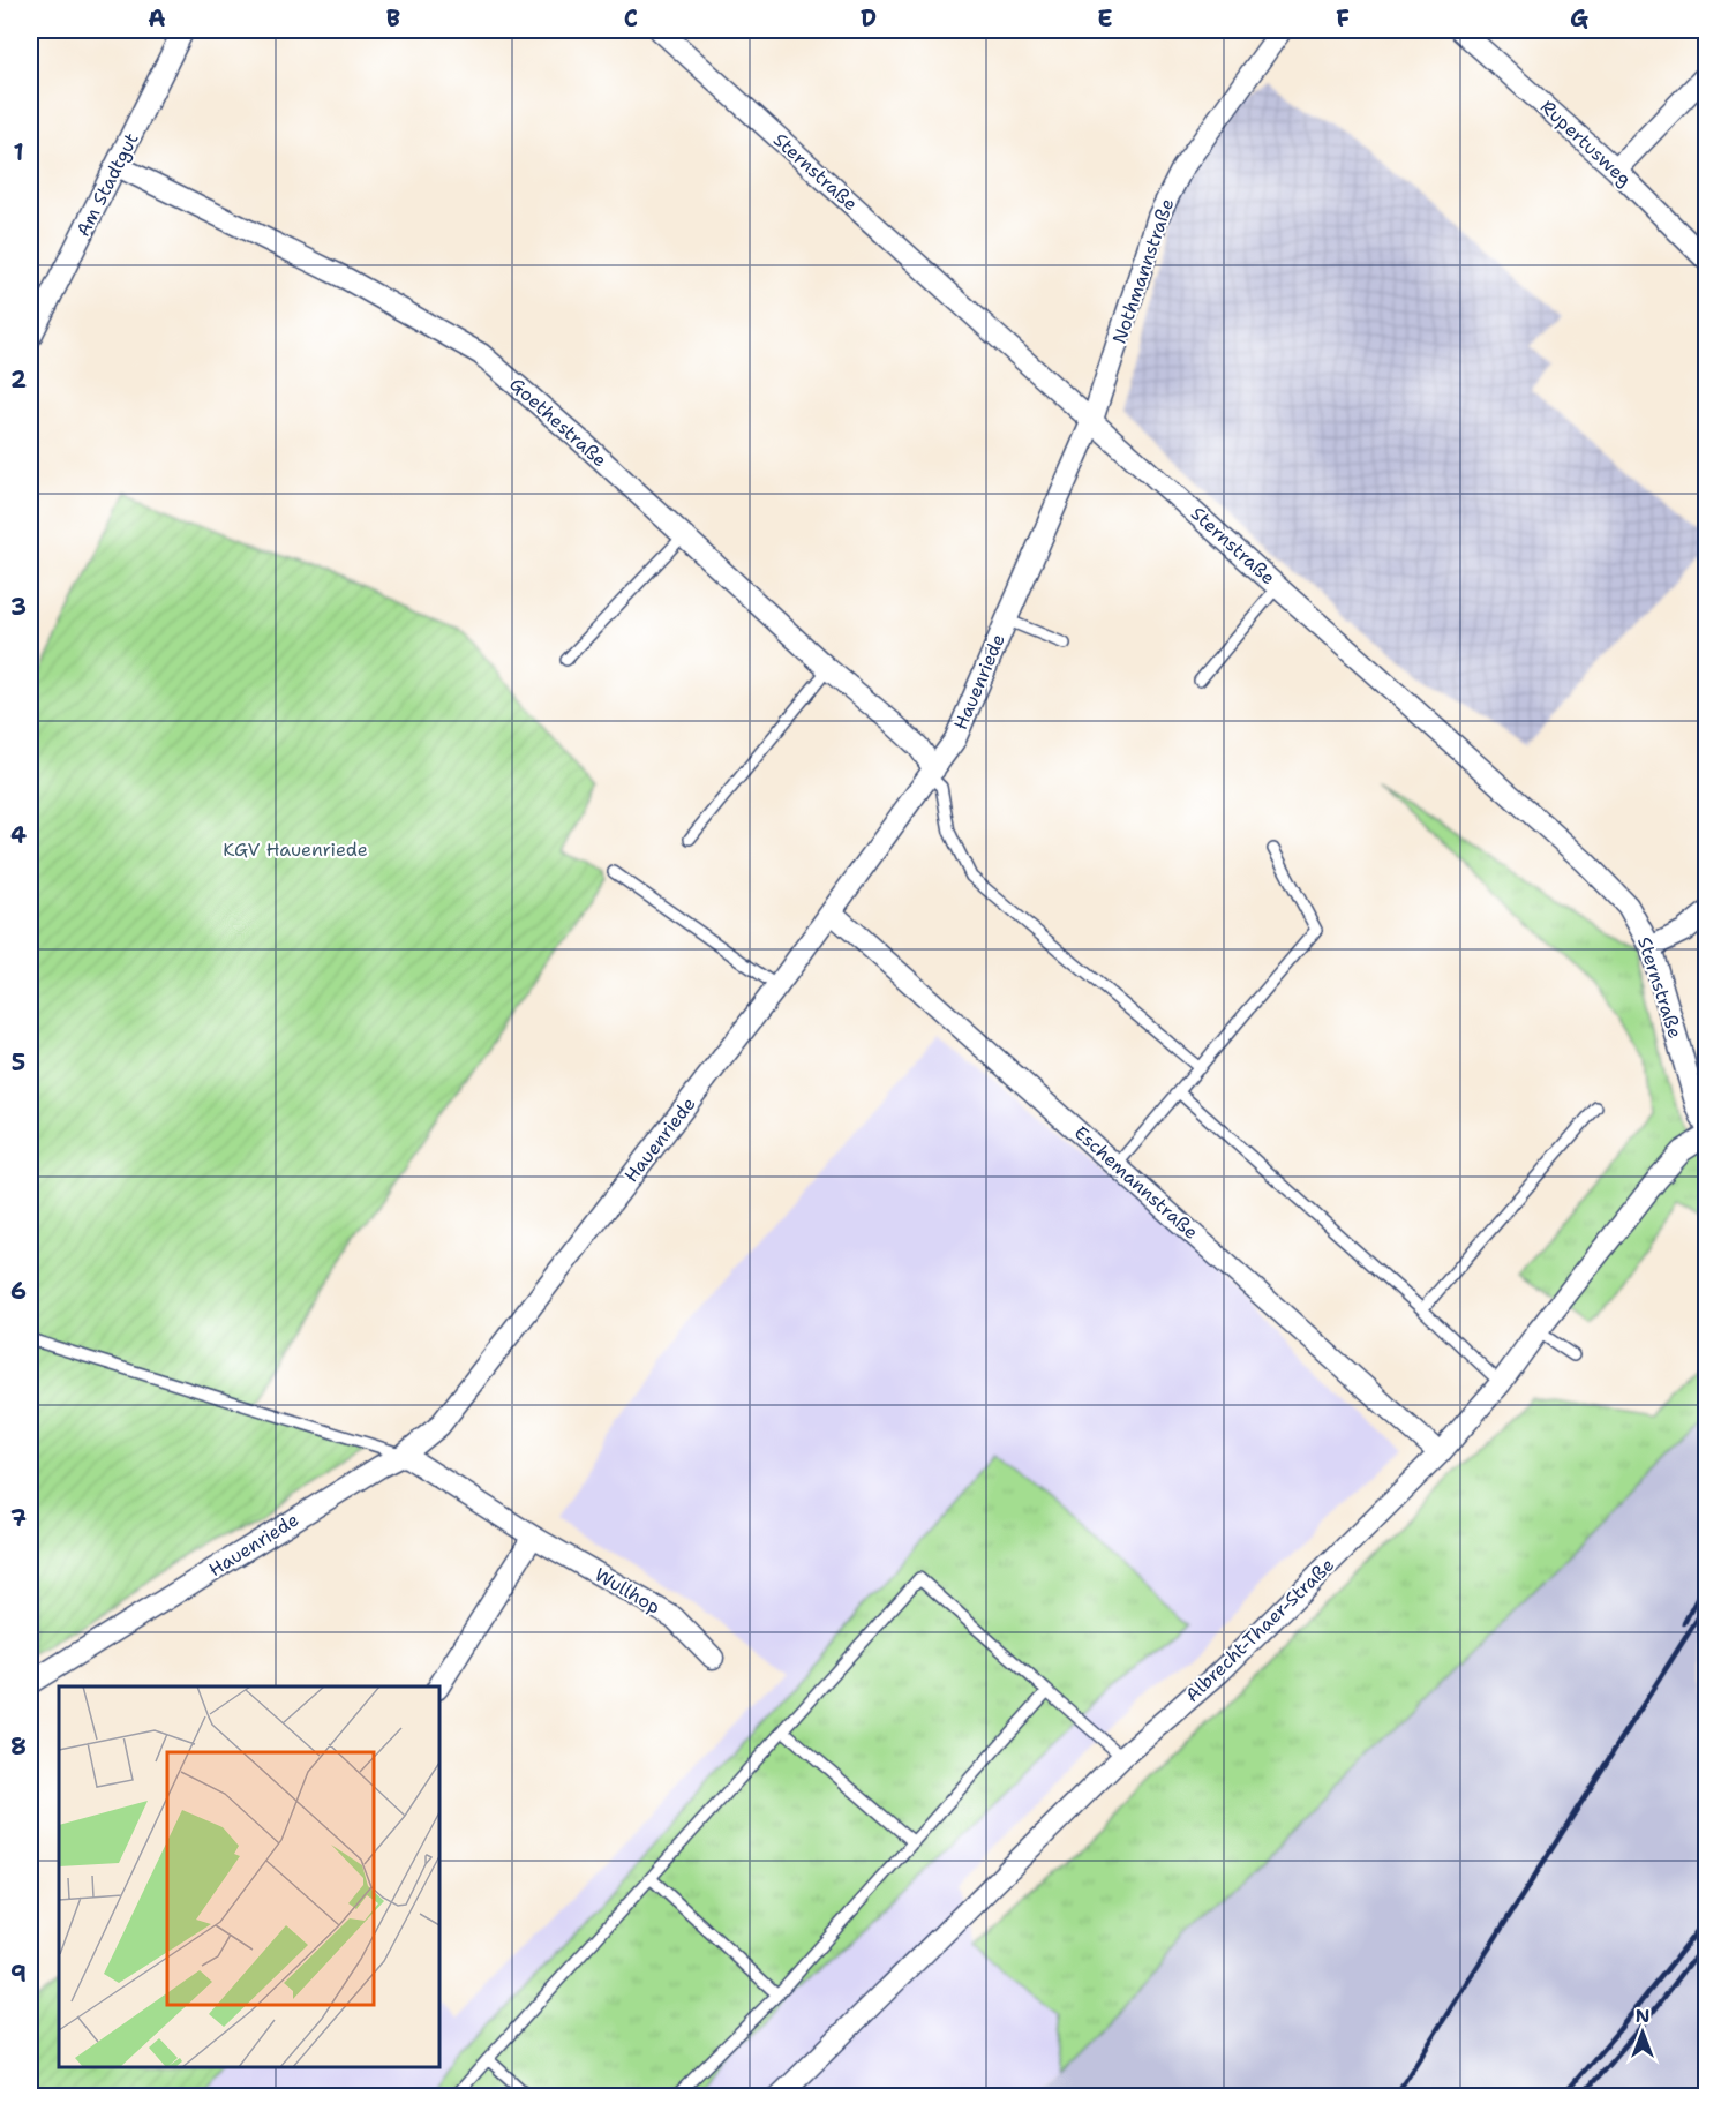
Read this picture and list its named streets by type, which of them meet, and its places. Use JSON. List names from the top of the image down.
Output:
{
  "streets": {
    "street": [
      "Rupertusweg",
      "Sternstraße",
      "Am Stadtgut",
      "Nothmannstraße",
      "Goethestraße",
      "Hauenriede",
      "Eschemannstraße",
      "Wullhop",
      "Albrecht-Thaer-Straße"
    ]
  },
  "crossings": [
    ["Sternstraße", "Nothmannstraße"],
    ["Sternstraße", "Hauenriede"],
    ["Am Stadtgut", "Goethestraße"],
    ["Nothmannstraße", "Hauenriede"],
    ["Goethestraße", "Hauenriede"],
    ["Hauenriede", "Eschemannstraße"],
    ["Hauenriede", "Wullhop"],
    ["Eschemannstraße", "Albrecht-Thaer-Straße"]
  ],
  "parks": ["KGV Hauenriede"],
  "north": "top",
  "grid": {
    "columns": [
      "A",
      "B",
      "C",
      "D",
      "E",
      "F",
      "G"
    ],
    "rows": [
      "1",
      "2",
      "3",
      "4",
      "5",
      "6",
      "7",
      "8",
      "9"
    ]
  }
}
